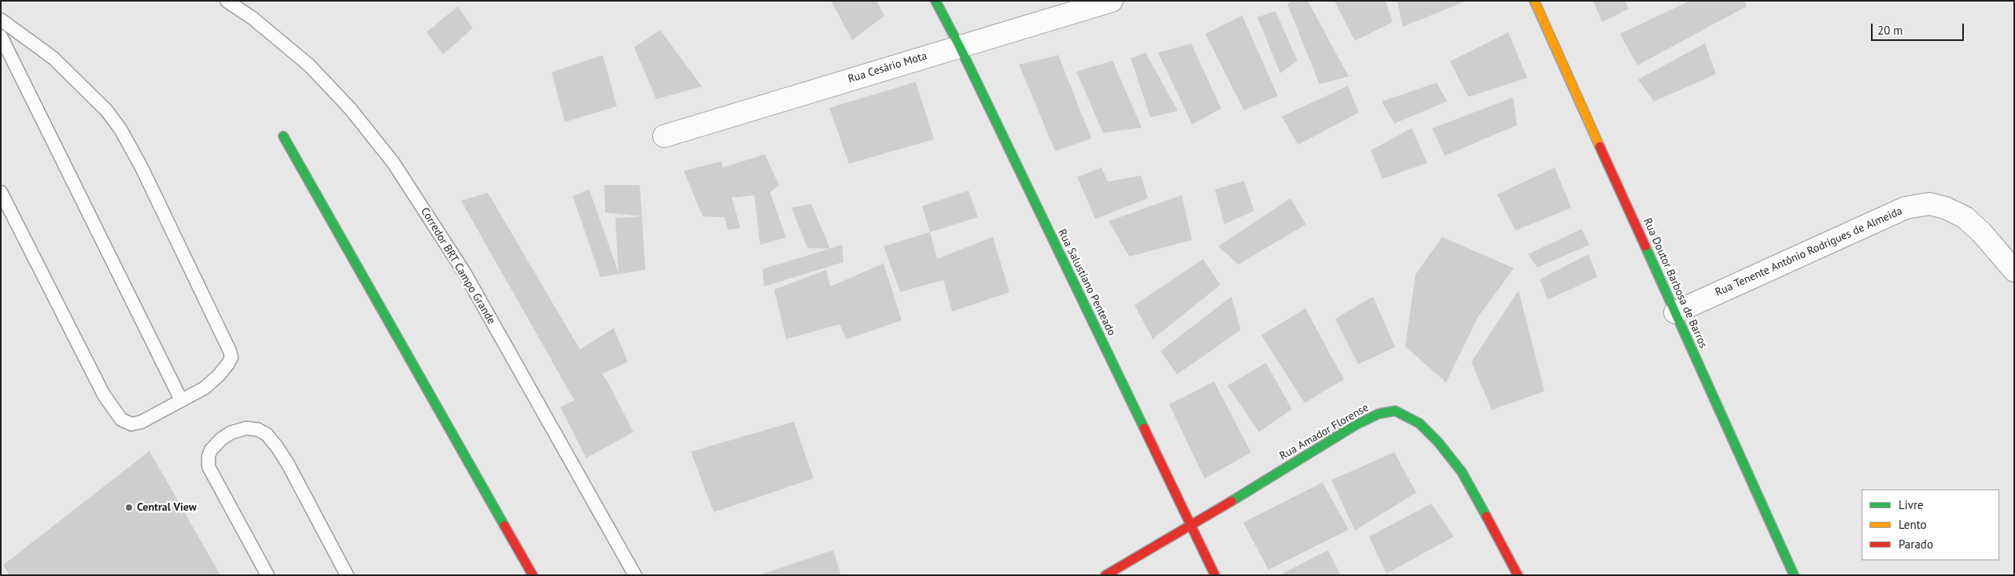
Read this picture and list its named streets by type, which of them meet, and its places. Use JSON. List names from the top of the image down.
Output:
{
  "streets": {
    "street": [
      "Rua Cesário Mota",
      "Rua Tenente Antônio Rodrigues de Almeida",
      "Rua Salustiano Penteado",
      "Rua Doutor Barbosa de Barros",
      "Rua Amador Florense"
    ],
    "lane": ["Corredor BRT Campo Grande"]
  },
  "crossings": [
    ["Rua Cesário Mota", "Rua Salustiano Penteado"],
    ["Rua Tenente Antônio Rodrigues de Almeida", "Rua Doutor Barbosa de Barros"],
    ["Rua Salustiano Penteado", "Rua Amador Florense"]
  ],
  "places": ["Central View"],
  "legend": ["Livre", "Lento", "Parado"],
  "scale_bar": "20 m"
}
